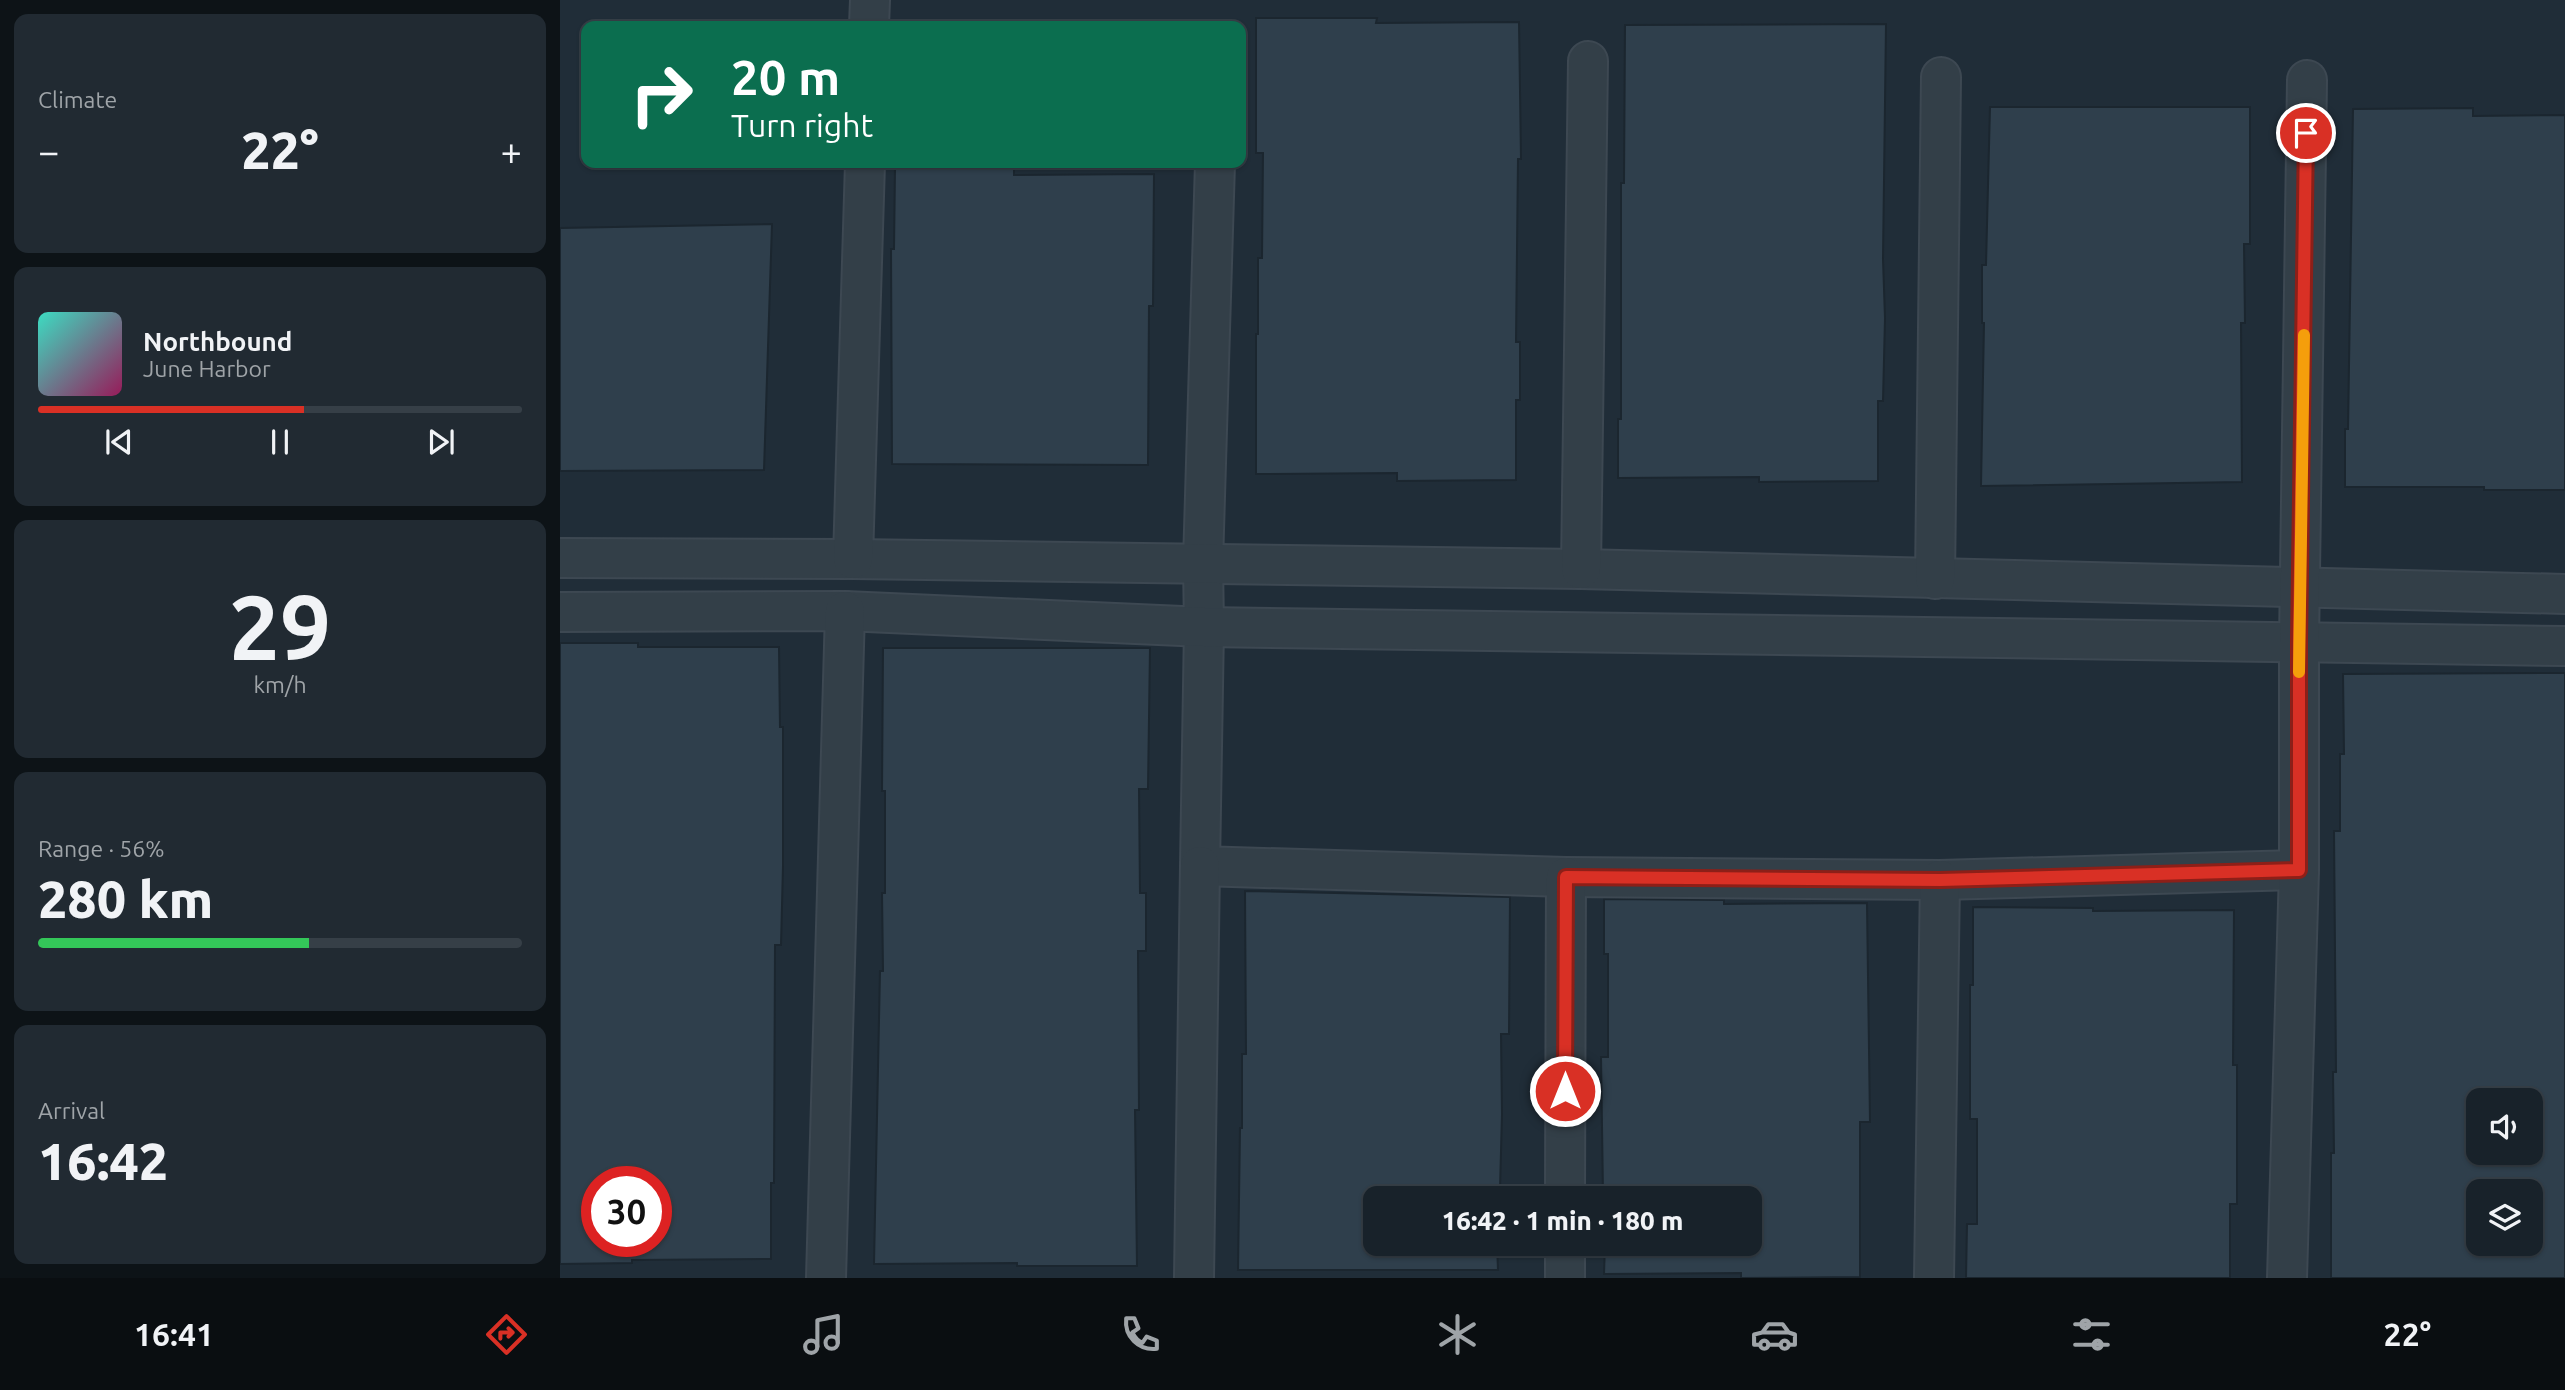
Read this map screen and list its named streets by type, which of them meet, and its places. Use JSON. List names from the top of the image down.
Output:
{
  "page": {
    "tile": [
      "Climate",
      ["29", "km/h"],
      ["Range · 56%", "280 km"],
      ["Arrival", "16:42"]
    ],
    "turn": ["20 m", "Turn right"],
    "heat": ["−", "22°", "+"],
    "song": ["Northbound", "June Harbor"],
    "limit": "30",
    "trip": "16:42 · 1 min · 180 m",
    "tabs": ["16:41", "22°"]
  }
}
